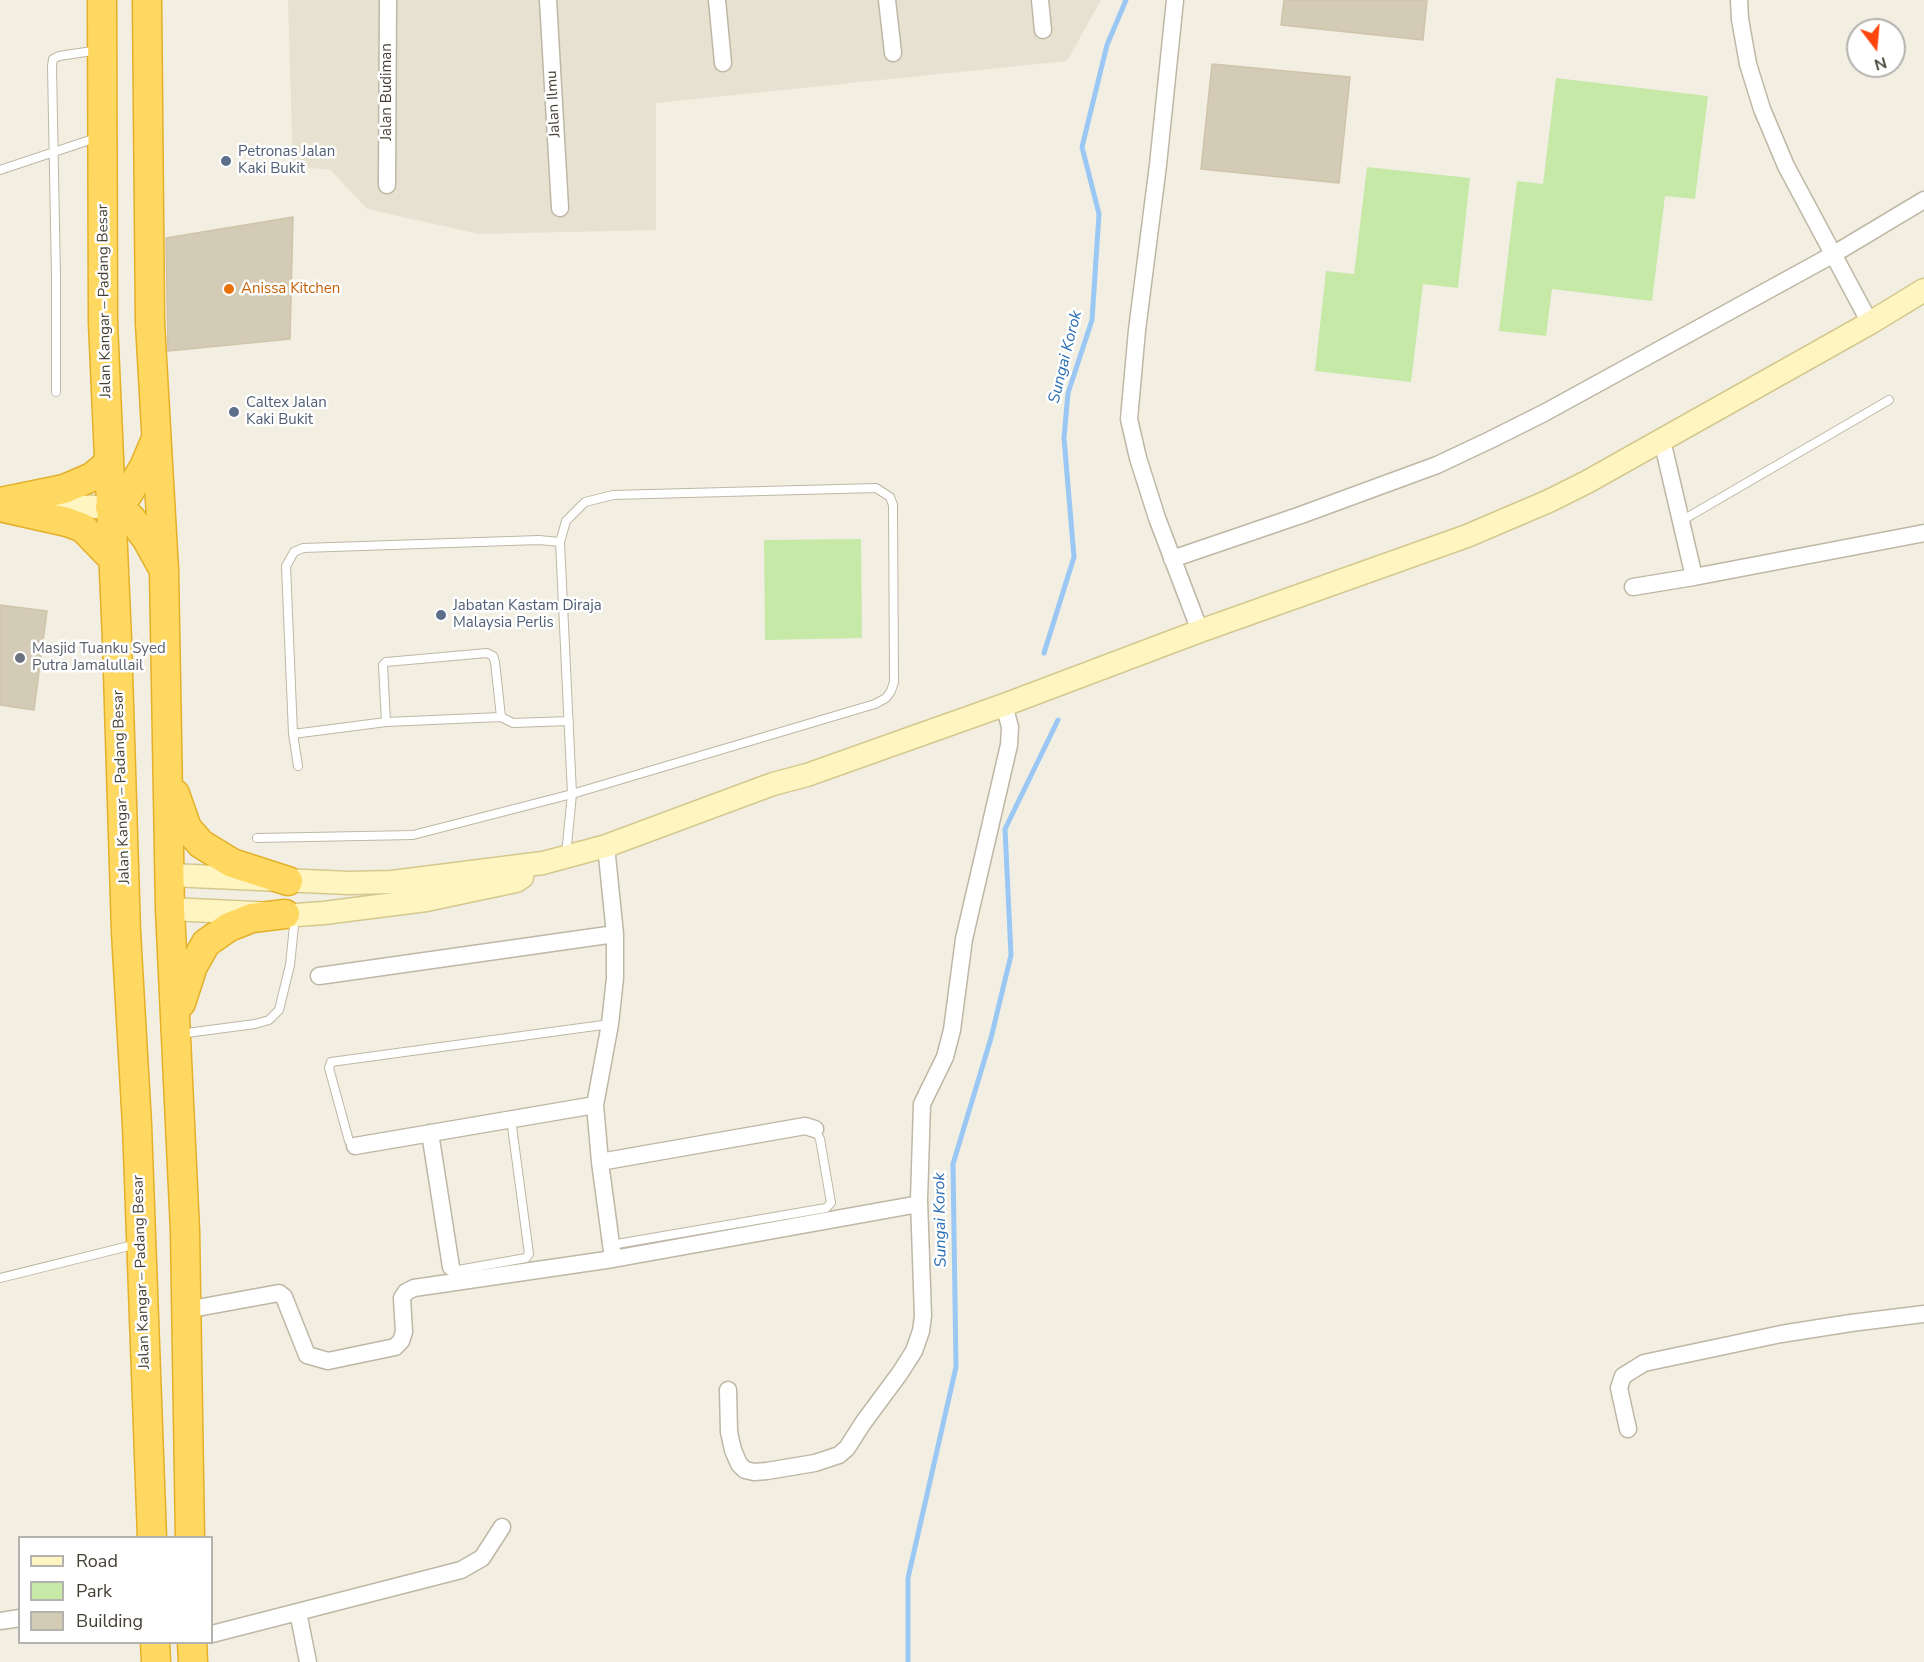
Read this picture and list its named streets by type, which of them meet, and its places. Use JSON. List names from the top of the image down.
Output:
{
  "streets": {
    "highway": ["Jalan Kangar – Padang Besar"],
    "street": ["Jalan Budiman", "Jalan Ilmu"]
  },
  "water": ["Sungai Korok"],
  "places": [
    "Petronas Jalan Kaki Bukit",
    "Anissa Kitchen",
    "Caltex Jalan Kaki Bukit",
    "Jabatan Kastam Diraja Malaysia Perlis",
    "Masjid Tuanku Syed Putra Jamalullail"
  ],
  "legend": ["Road", "Park", "Building"],
  "north": "bottom"
}
